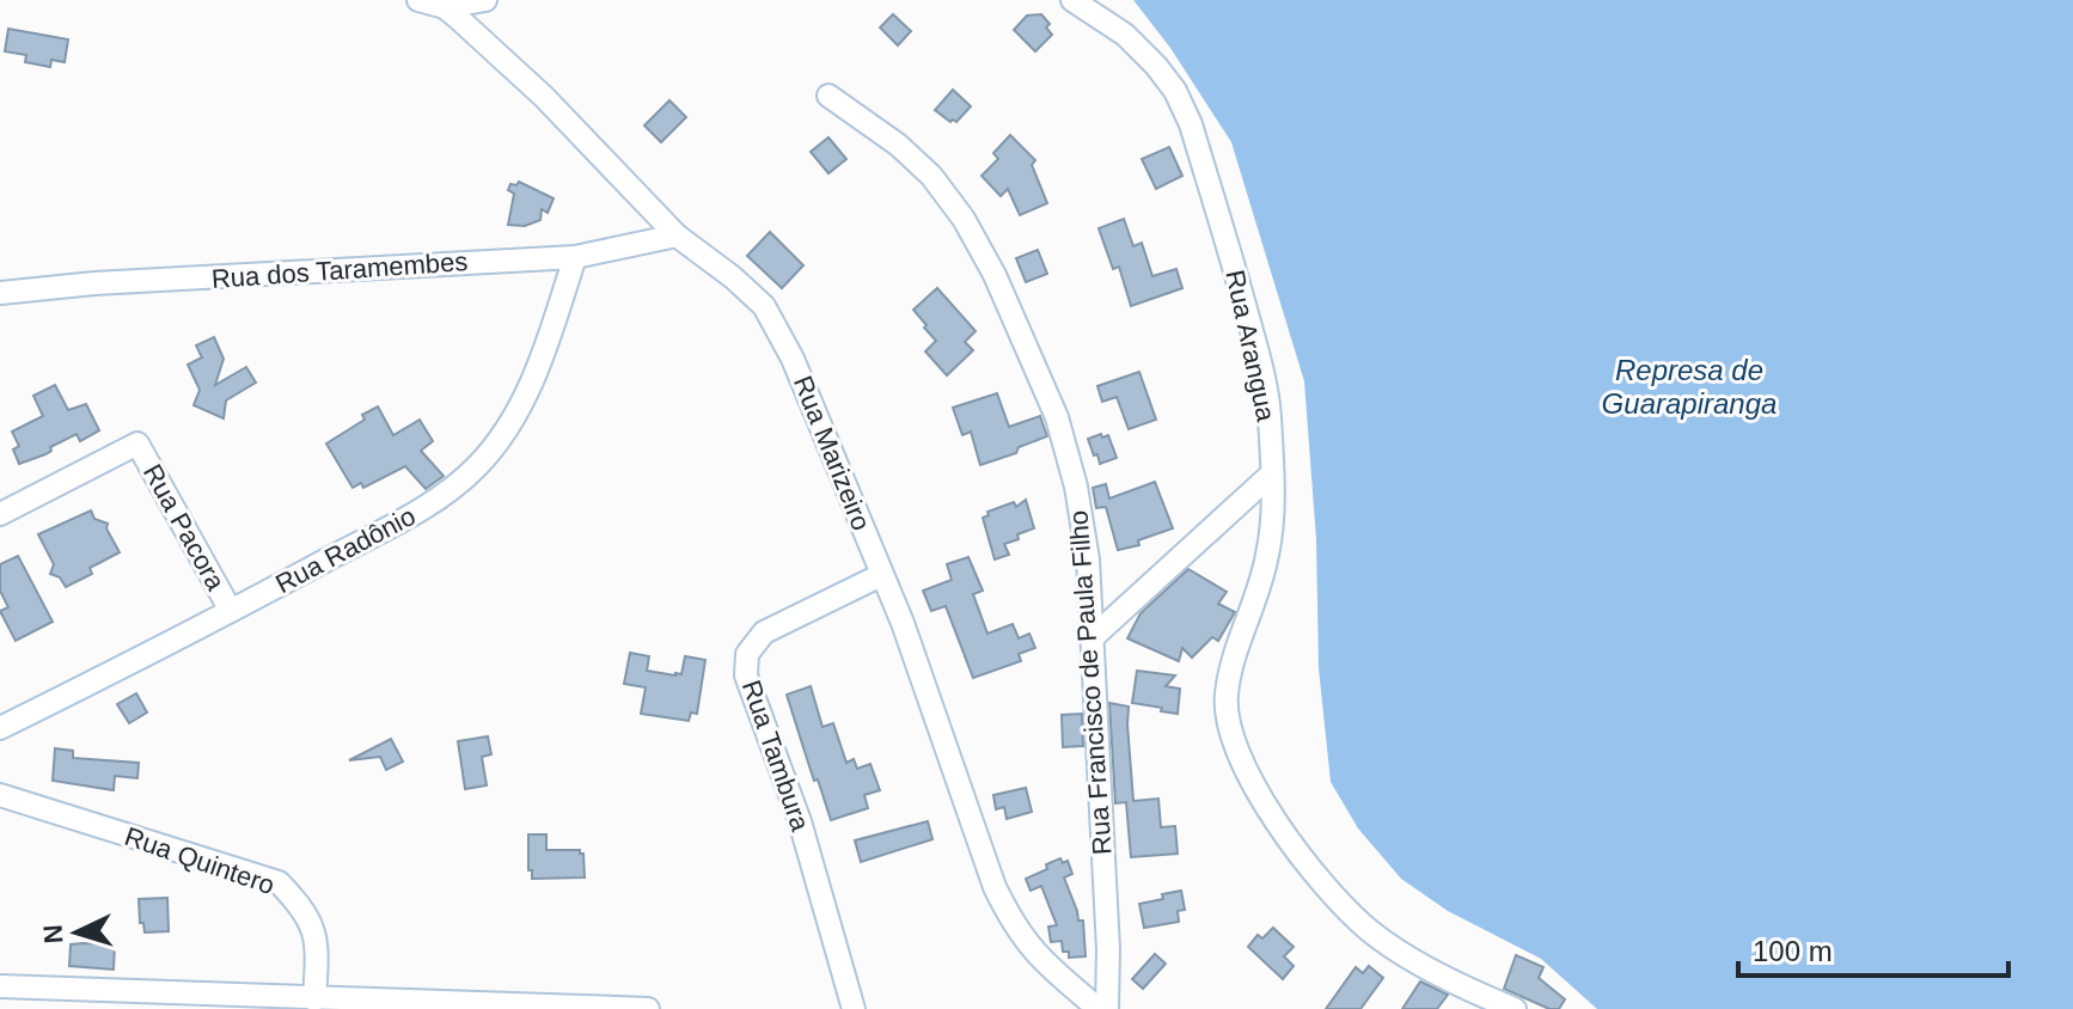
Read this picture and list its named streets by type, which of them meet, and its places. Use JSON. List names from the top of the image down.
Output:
{
  "streets": {
    "street": [
      "Rua dos Taramembes",
      "Rua Arangua",
      "Rua Marizeiro",
      "Rua Pacora",
      "Rua Radônio",
      "Rua Francisco de Paula Filho",
      "Rua Tambura",
      "Rua Quintero"
    ]
  },
  "crossings": [
    ["Rua dos Taramembes", "Rua Marizeiro"],
    ["Rua dos Taramembes", "Rua Radônio"],
    ["Rua Marizeiro", "Rua Tambura"],
    ["Rua Pacora", "Rua Radônio"]
  ],
  "water": ["Represa de Guarapiranga"],
  "scale_bar": "100 m",
  "north": "left"
}
